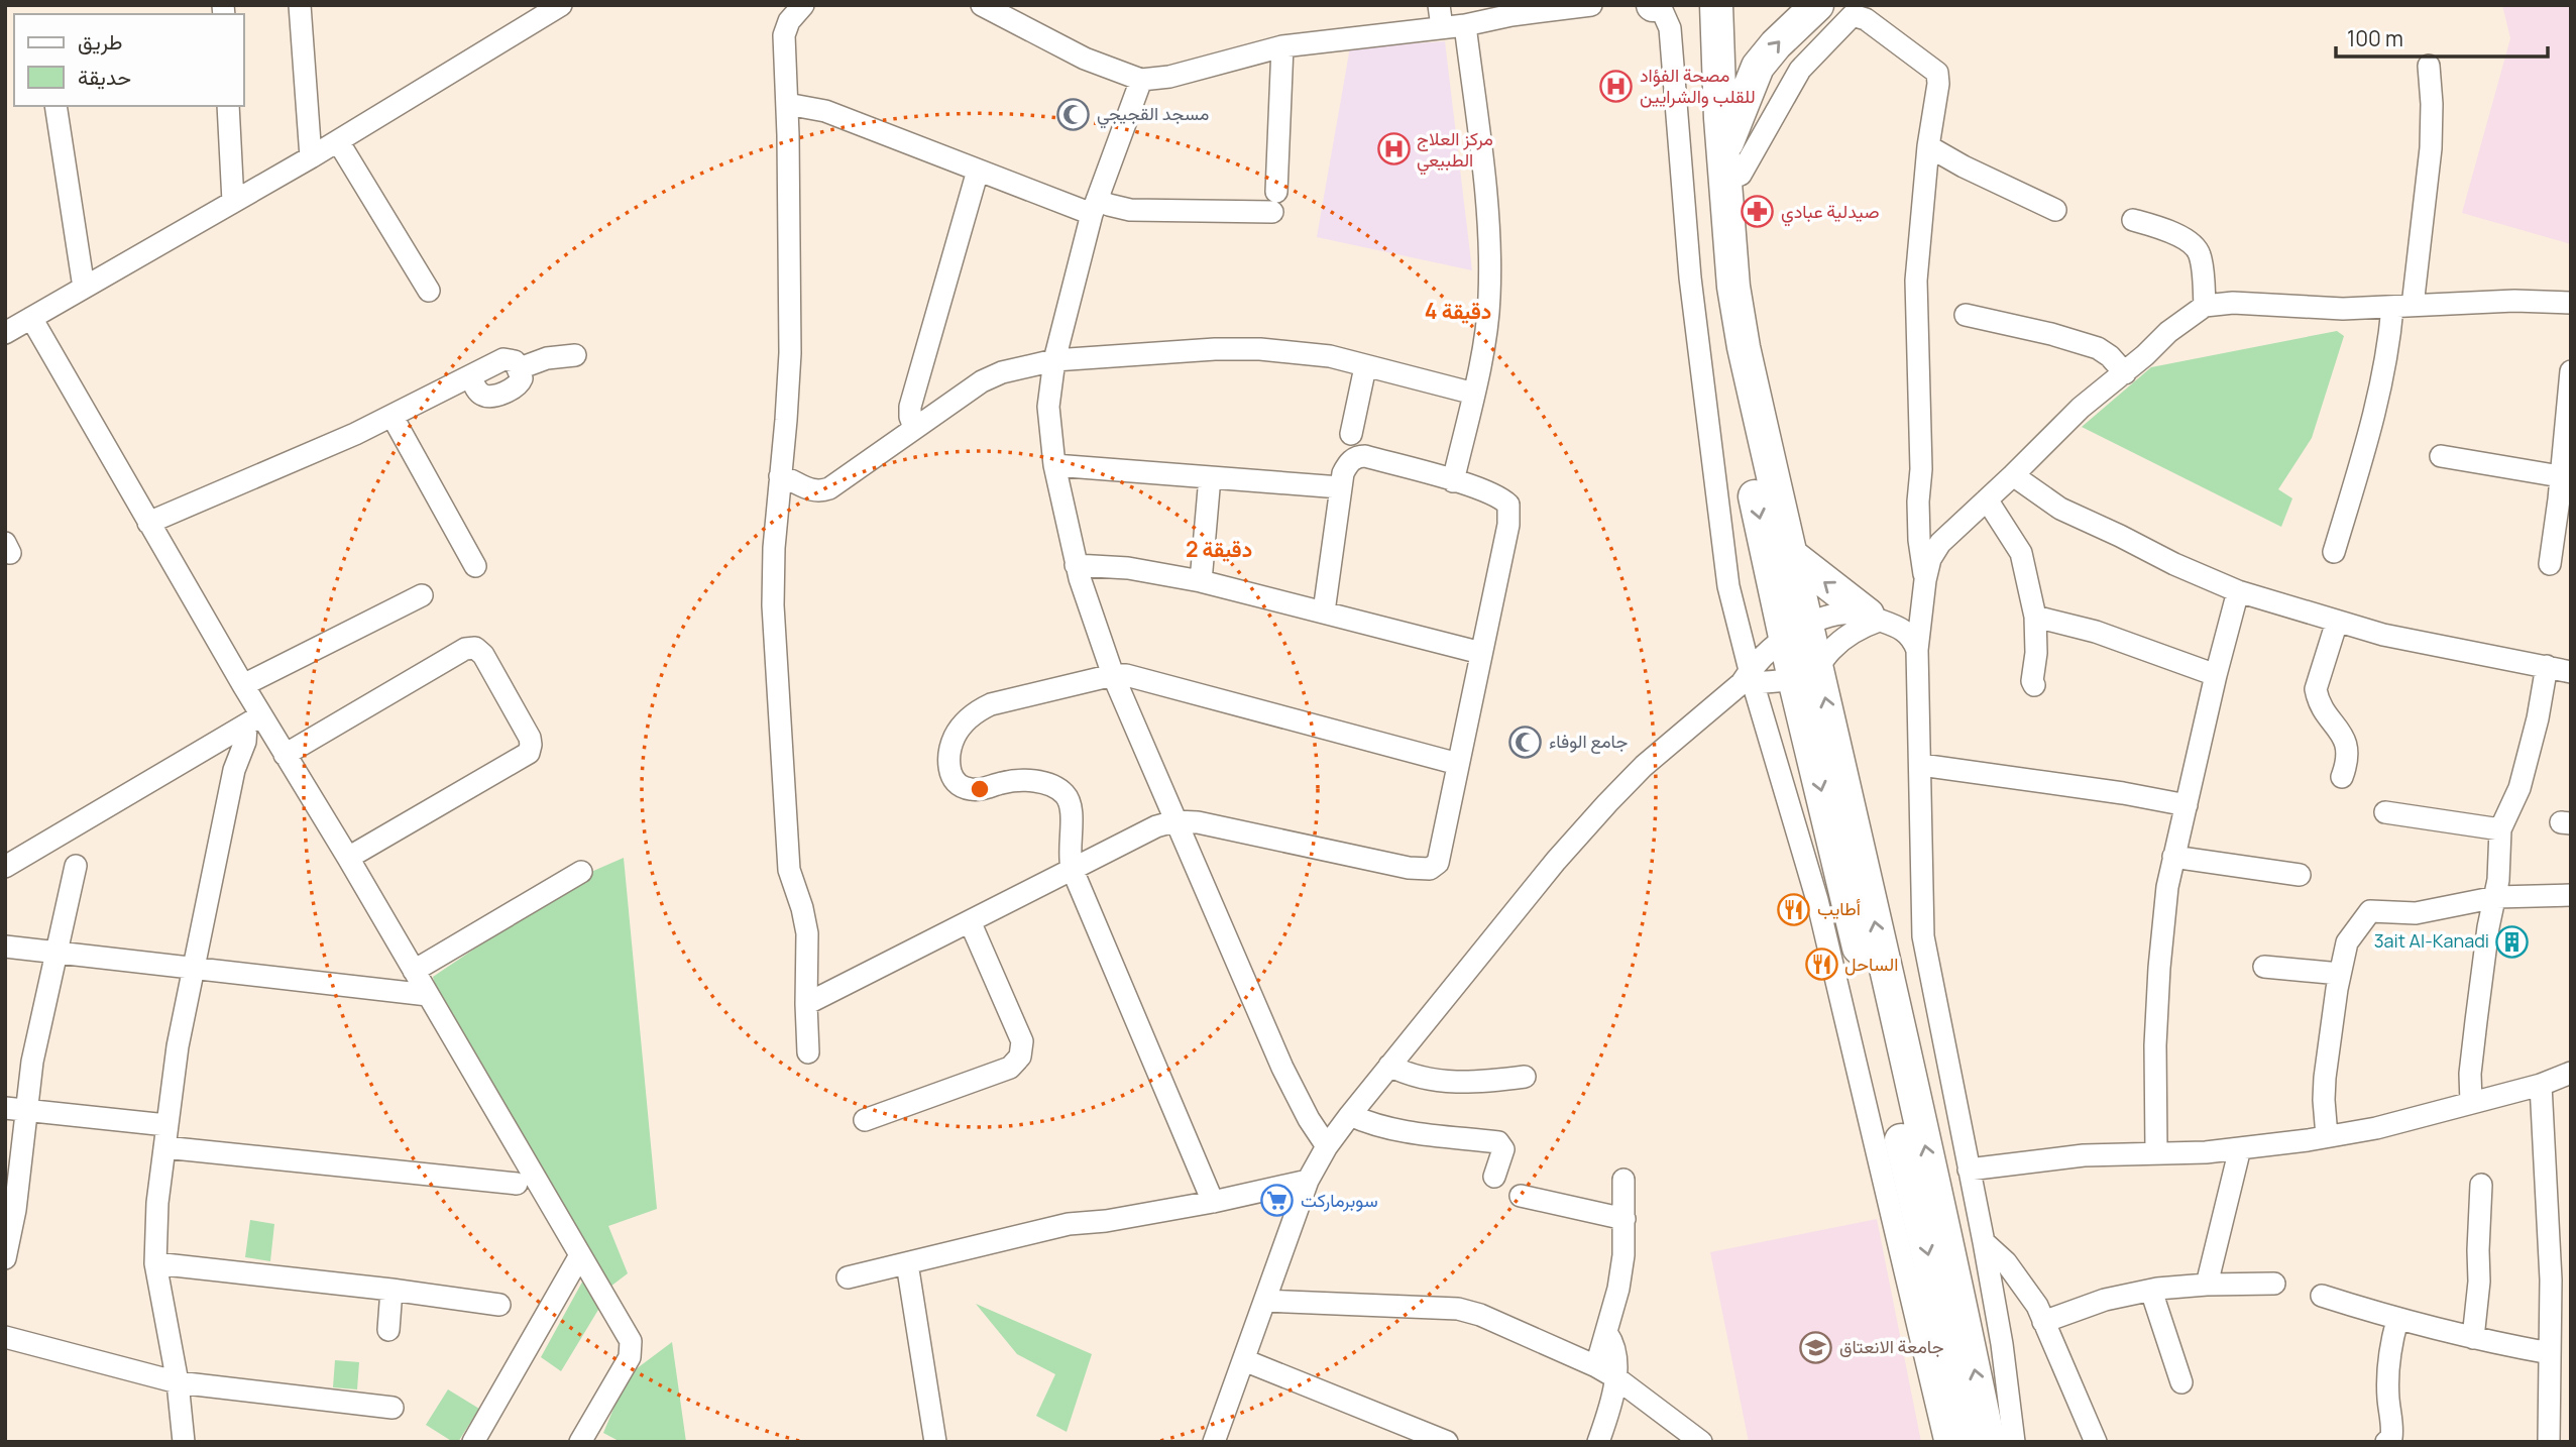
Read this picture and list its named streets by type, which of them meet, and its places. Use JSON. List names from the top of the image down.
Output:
{
  "places": {
    "hospital": ["مصحة الفؤاد للقلب والشرايين", "مركز العلاج الطبيعي"],
    "mosque": ["مسجد القجيجي", "جامع الوفاء"],
    "pharmacy": ["صيدلية عبادي"],
    "restaurant": ["أطايب", "الساحل"],
    "building": ["3ait Al-Kanadi"],
    "supermarket": ["سوبرماركت"],
    "school or university": ["جامعة الانعتاق"]
  },
  "legend": ["طريق", "حديقة"],
  "scale_bar": "100 m",
  "rings": ["4 دقيقة", "2 دقيقة"]
}
